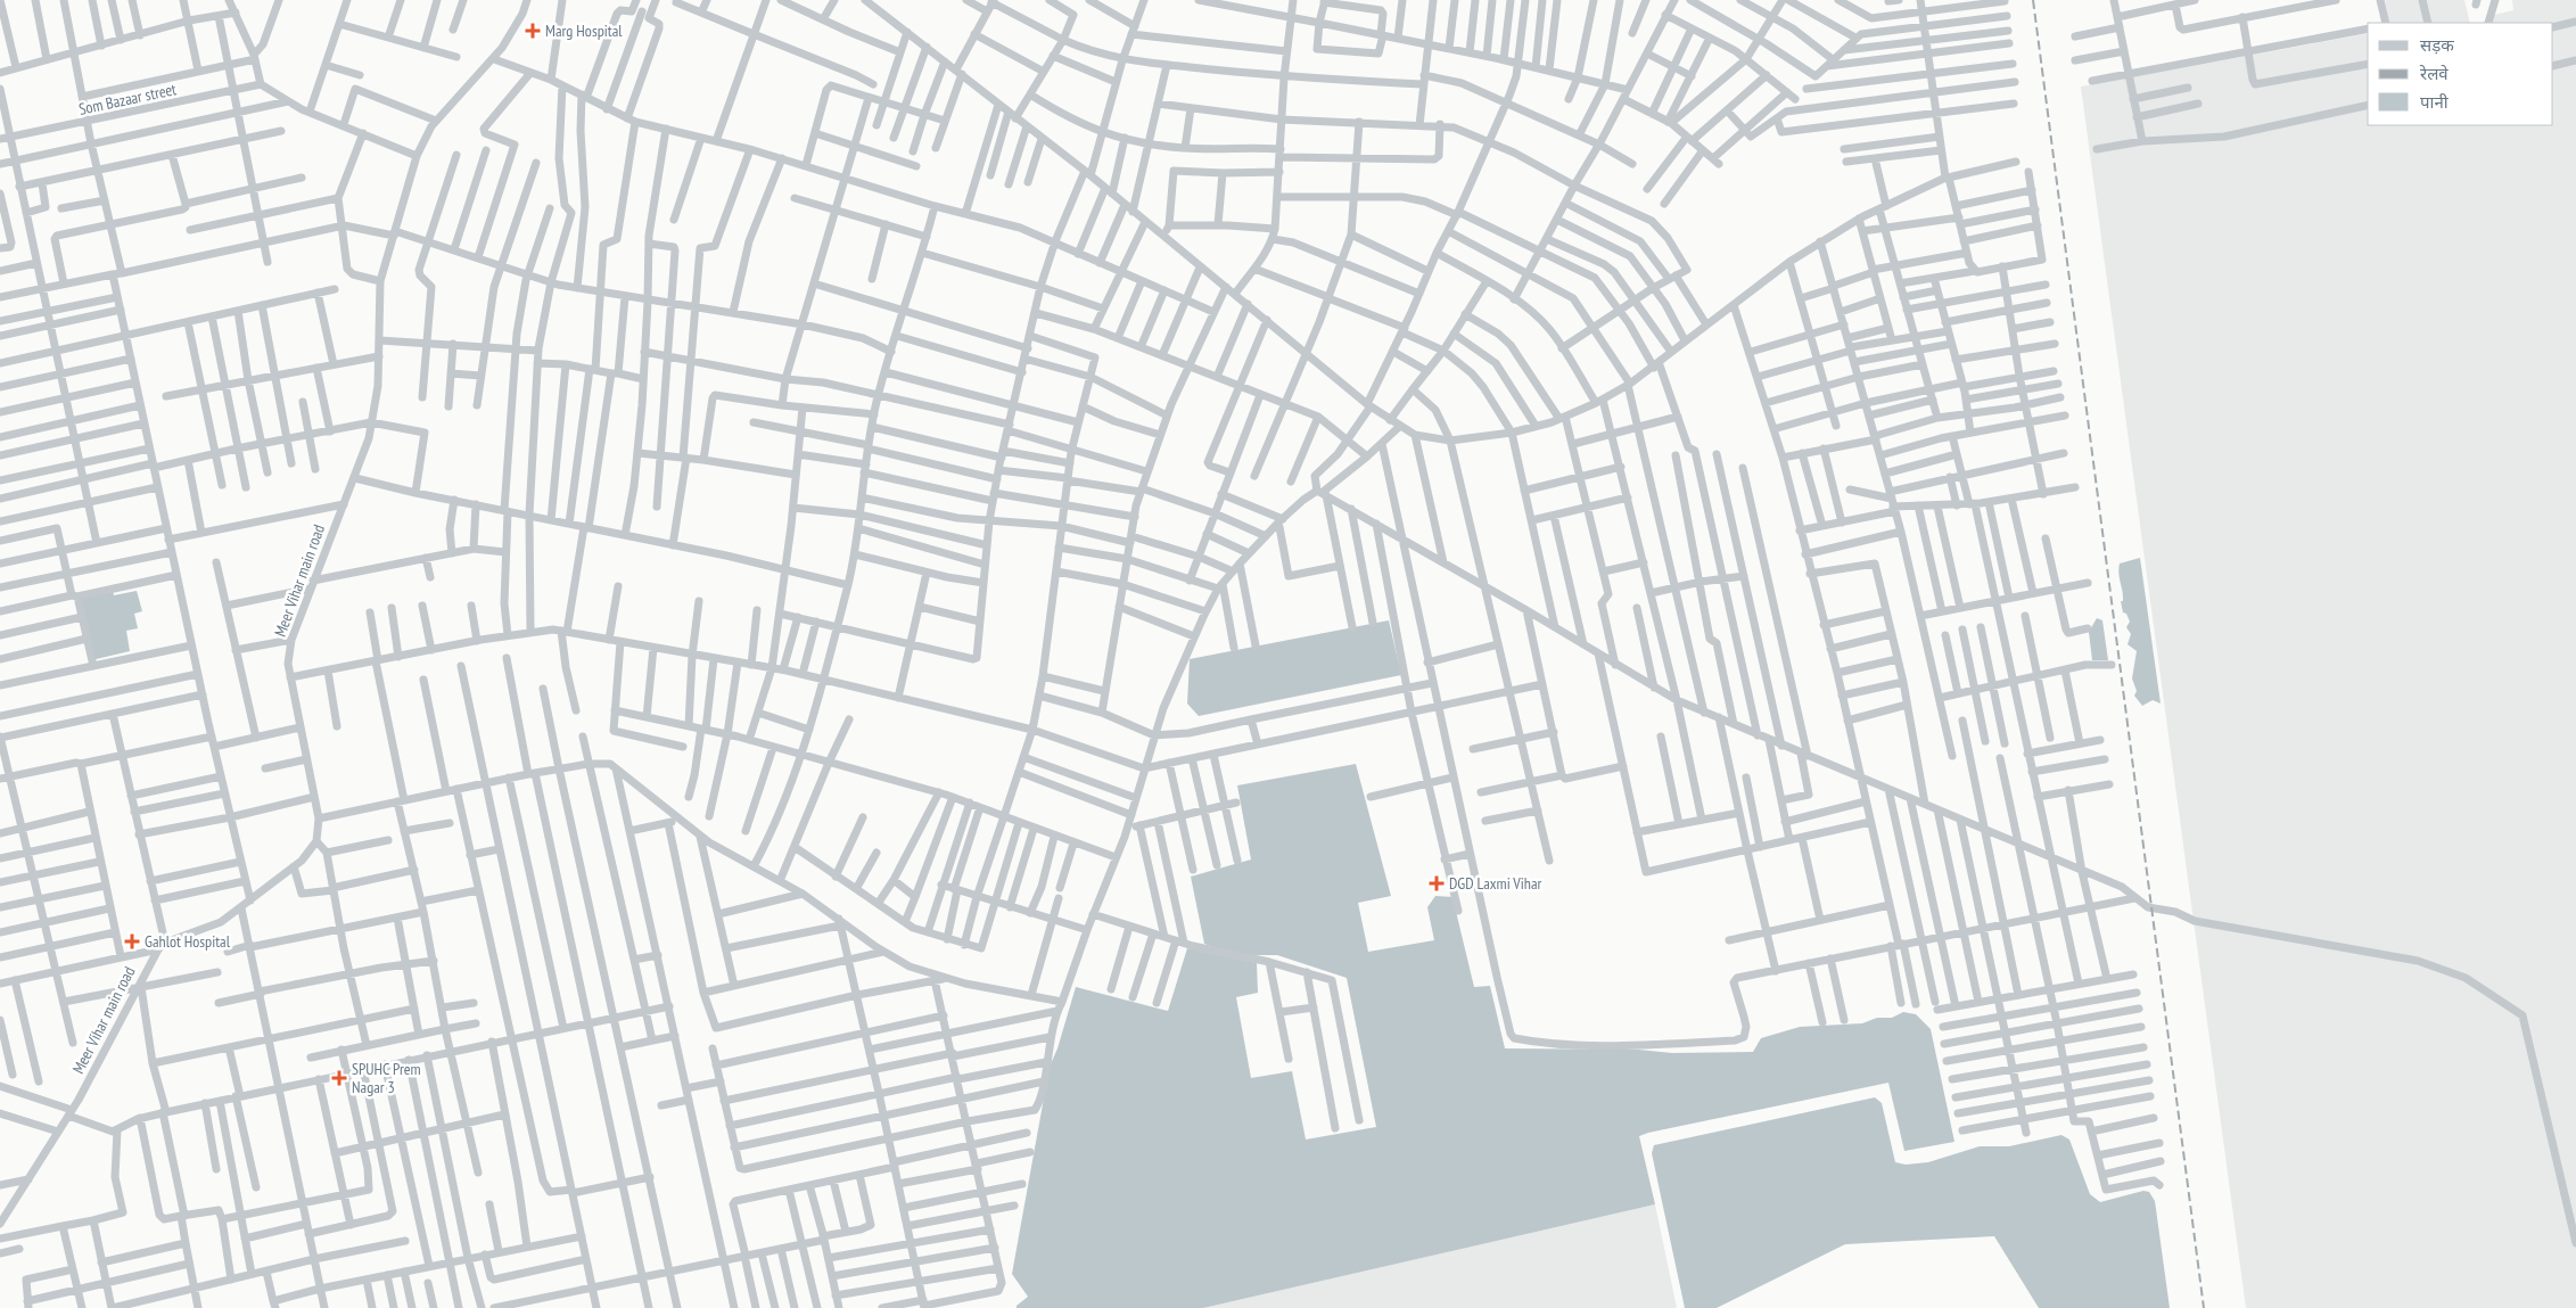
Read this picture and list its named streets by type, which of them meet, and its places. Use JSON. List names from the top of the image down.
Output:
{
  "streets": {
    "street": ["Som Bazaar street", "Meer Vihar main road"]
  },
  "places": {
    "health": [
      "Marg Hospital",
      "DGD Laxmi Vihar",
      "Gahlot Hospital",
      "SPUHC Prem Nagar 3"
    ]
  },
  "legend": ["सड़क", "रेलवे", "पानी"]
}
